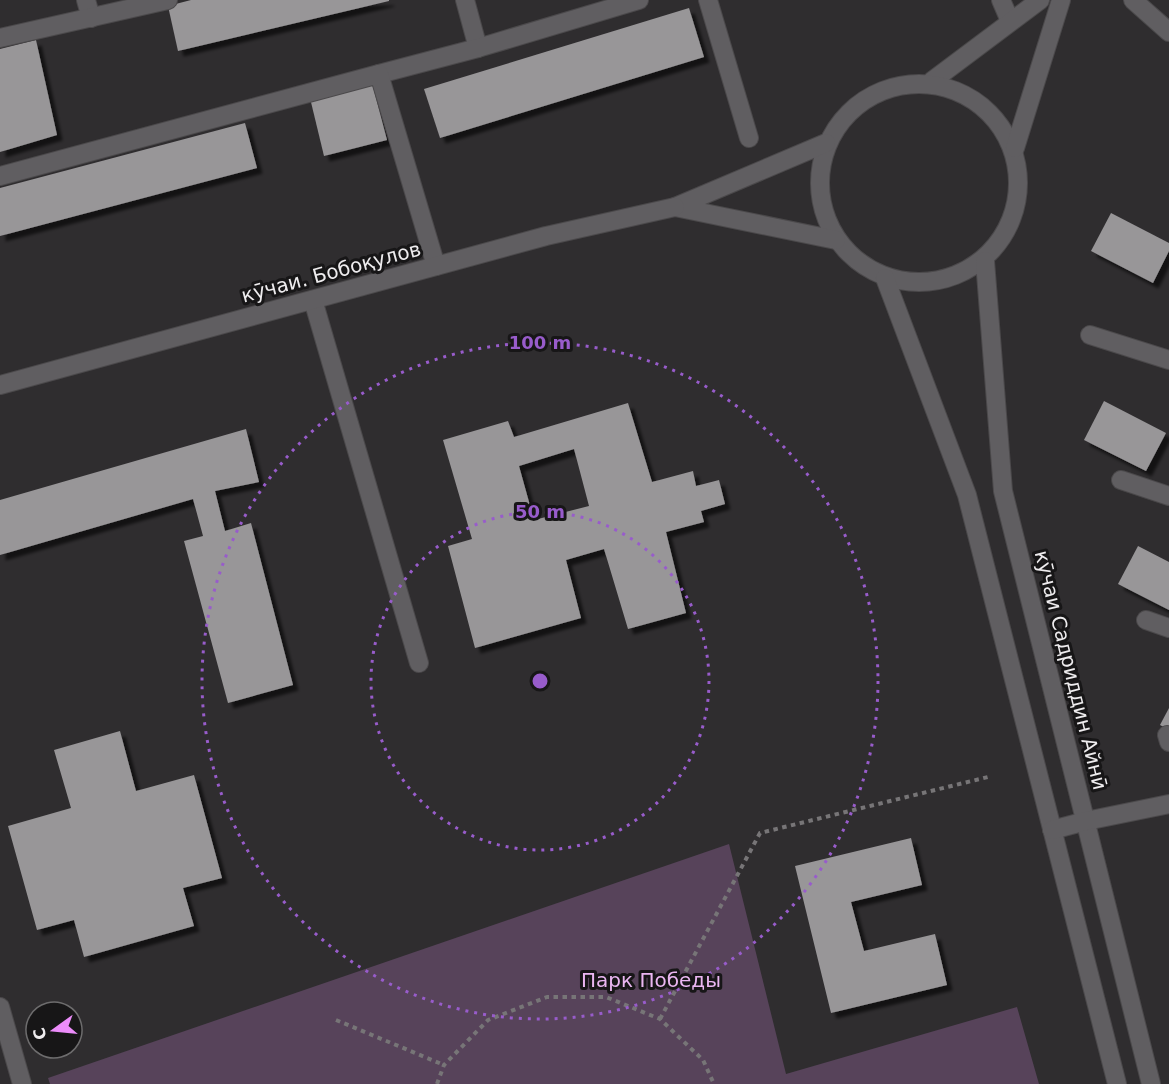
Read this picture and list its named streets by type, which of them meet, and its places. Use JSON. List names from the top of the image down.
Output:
{
  "streets": {
    "street": ["кӯчаи. Бобоқулов", "кӯчаи Садриддин Айнӣ"]
  },
  "parks": ["Парк Победы"],
  "north": "left",
  "rings": ["100 m", "50 m"]
}
